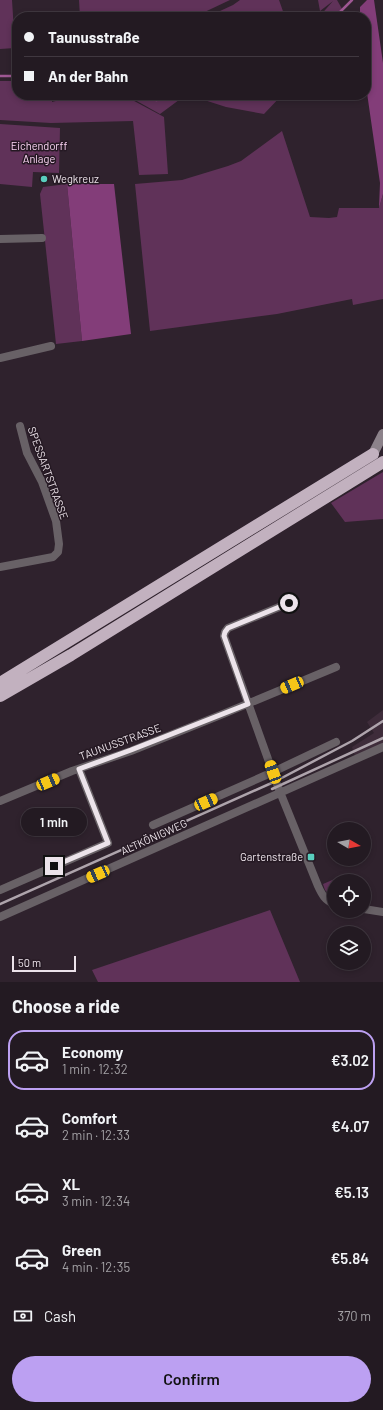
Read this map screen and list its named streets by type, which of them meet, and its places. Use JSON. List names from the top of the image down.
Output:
{
  "streets": {
    "street": ["SPESSARTSTRASSE", "TAUNUSSTRASSE", "ALTKÖNIGWEG"]
  },
  "parks": ["Eichendorff Anlage"],
  "places": {
    "other": ["Wegkreuz"],
    "transit": ["Gartenstraße"]
  },
  "scale_bar": "50 m",
  "north": "right",
  "page": {
    "banner": ["Taunusstraße", "An der Bahn"],
    "bubble": "1 min",
    "scale": "50 m",
    "heading": "Choose a ride",
    "list": [
      {
        "name": "Economy",
        "note": "1 min · 12:32",
        "value": "€3.02"
      },
      {
        "name": "Comfort",
        "note": "2 min · 12:33",
        "value": "€4.07"
      },
      {
        "name": "XL",
        "note": "3 min · 12:34",
        "value": "€5.13"
      },
      {
        "name": "Green",
        "note": "4 min · 12:35",
        "value": "€5.84"
      }
    ],
    "pay": ["Cash", "370 m"],
    "buttons": "Confirm"
  }
}
